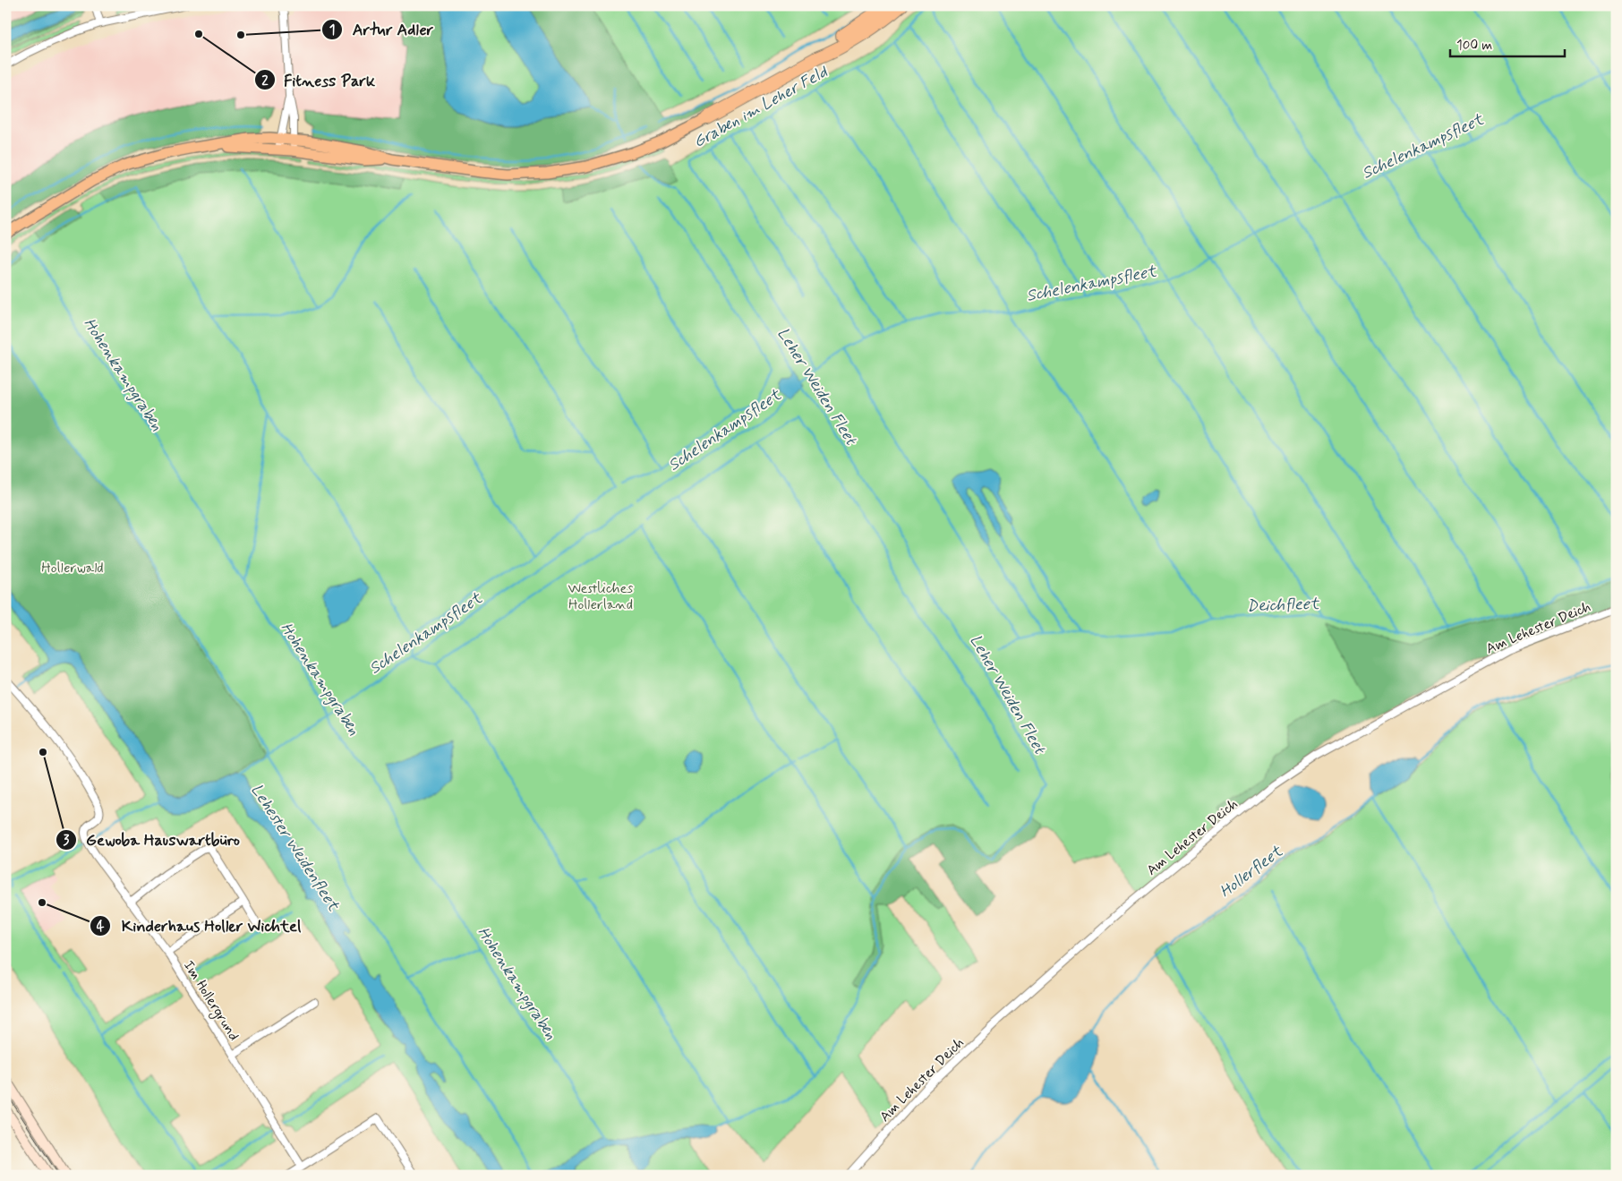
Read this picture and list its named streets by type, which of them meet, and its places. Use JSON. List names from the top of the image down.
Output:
{
  "streets": {
    "street": ["Am Lehester Deich", "Im Hollergrund"]
  },
  "water": [
    "Graben im Leher Feld",
    "Schelenkampsfleet",
    "Hohenkampgraben",
    "Leher Weiden Fleet",
    "Deichfleet",
    "Lehester Weidenfleet",
    "Hollerfleet"
  ],
  "parks": ["Hollerwald", "Westliches Hollerland"],
  "places": [
    "Fitness Park",
    "Artur Adler",
    "Gewoba Hauswartbüro",
    "Kinderhaus Holler Wichtel"
  ],
  "scale_bar": "100 m"
}
